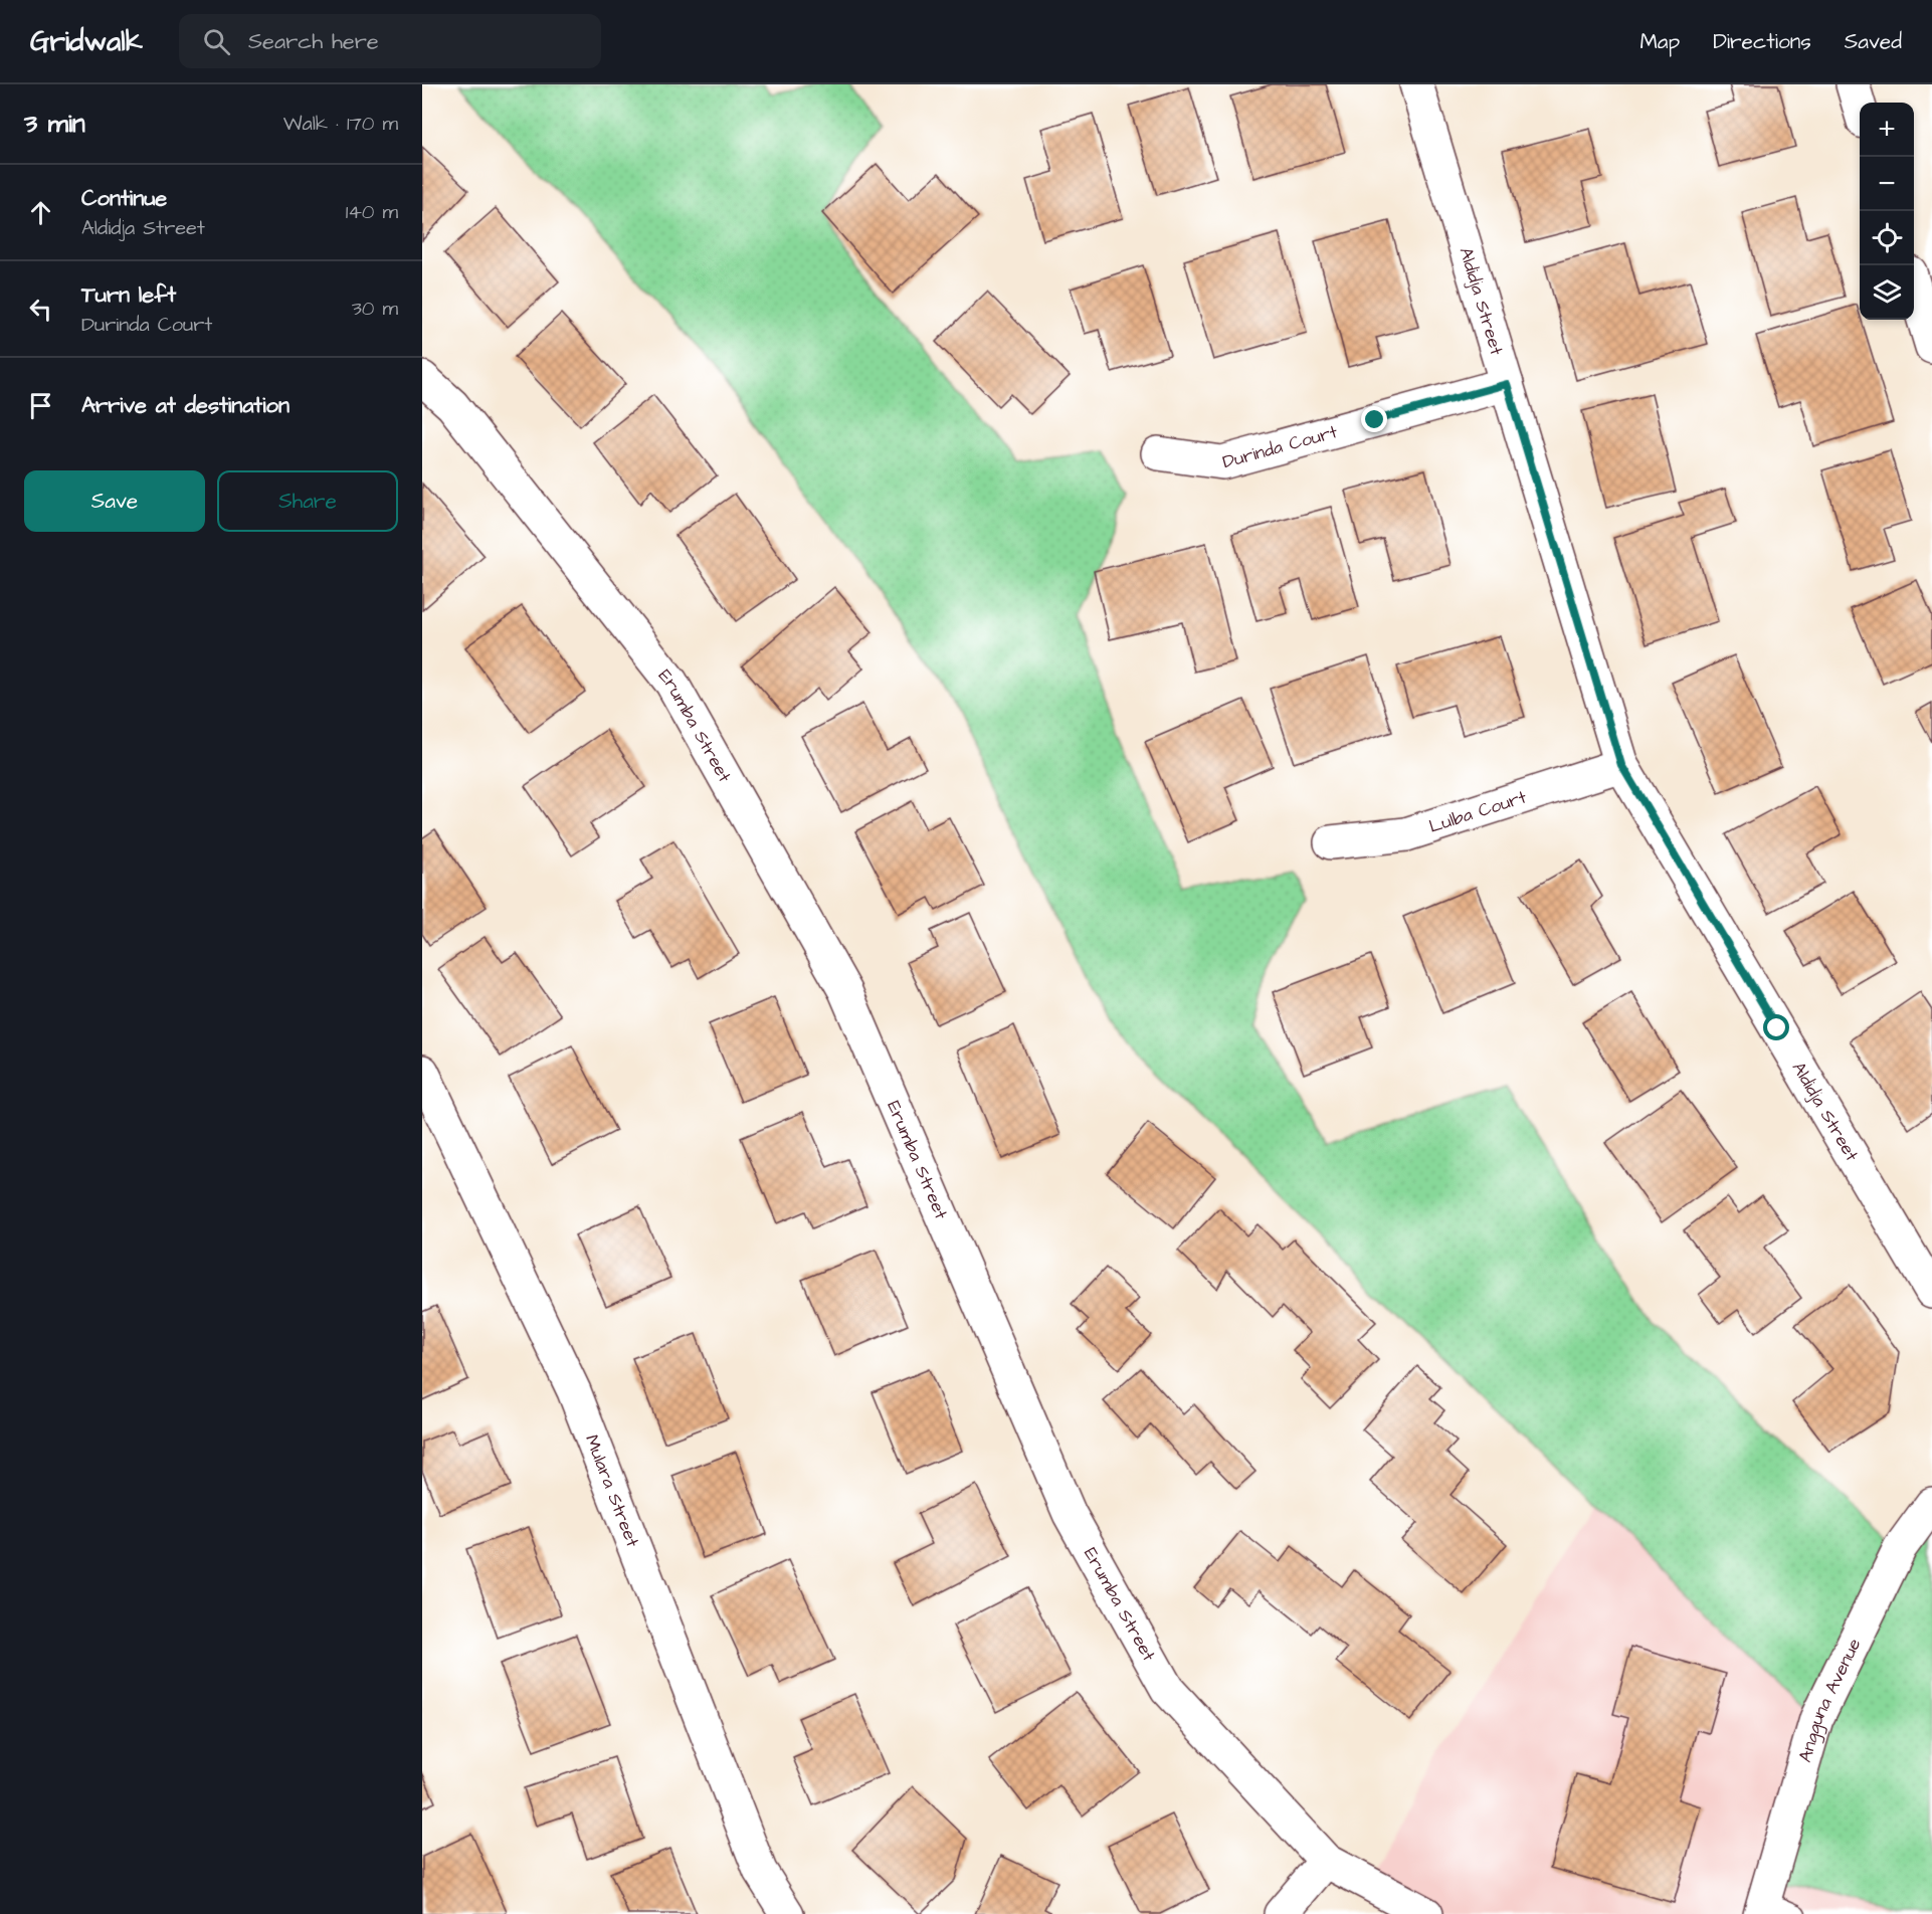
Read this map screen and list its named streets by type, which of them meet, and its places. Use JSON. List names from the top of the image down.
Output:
{
  "streets": {
    "street": [
      "Aldidja Street",
      "Durinda Court",
      "Erumba Street",
      "Lulba Court",
      "Mulara Street",
      "Angguna Avenue"
    ]
  },
  "crossings": [
    ["Aldidja Street", "Durinda Court"],
    ["Aldidja Street", "Lulba Court"]
  ],
  "page": {
    "header": "Gridwalk",
    "search": "Search here",
    "nav": ["Map", "Directions", "Saved"],
    "heading": ["3 min", "Walk · 170 m"],
    "map_buttons": ["+", "−"],
    "list": [
      ["Continue", "Aldidja Street", "140 m"],
      ["Turn left", "Durinda Court", "30 m"],
      "Arrive at destination"
    ],
    "buttons": ["Save", "Share"]
  }
}
